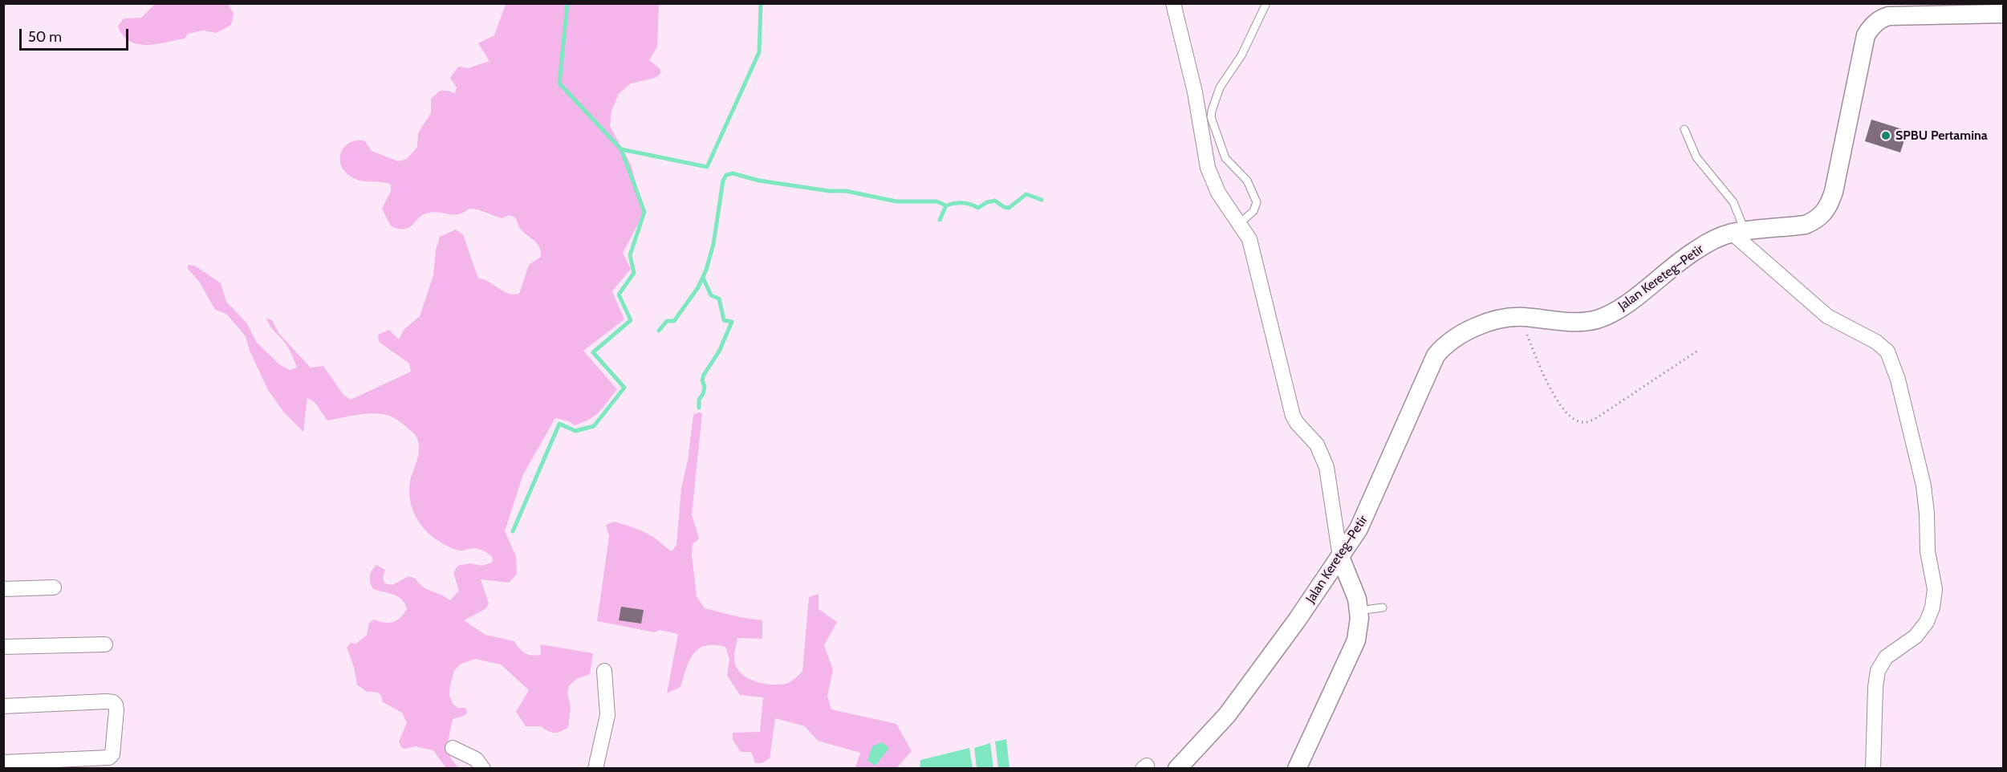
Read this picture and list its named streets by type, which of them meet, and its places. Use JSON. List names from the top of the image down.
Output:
{
  "streets": {
    "street": ["Jalan Kereteg–Petir"]
  },
  "places": ["SPBU Pertamina"],
  "scale_bar": "50 m"
}
